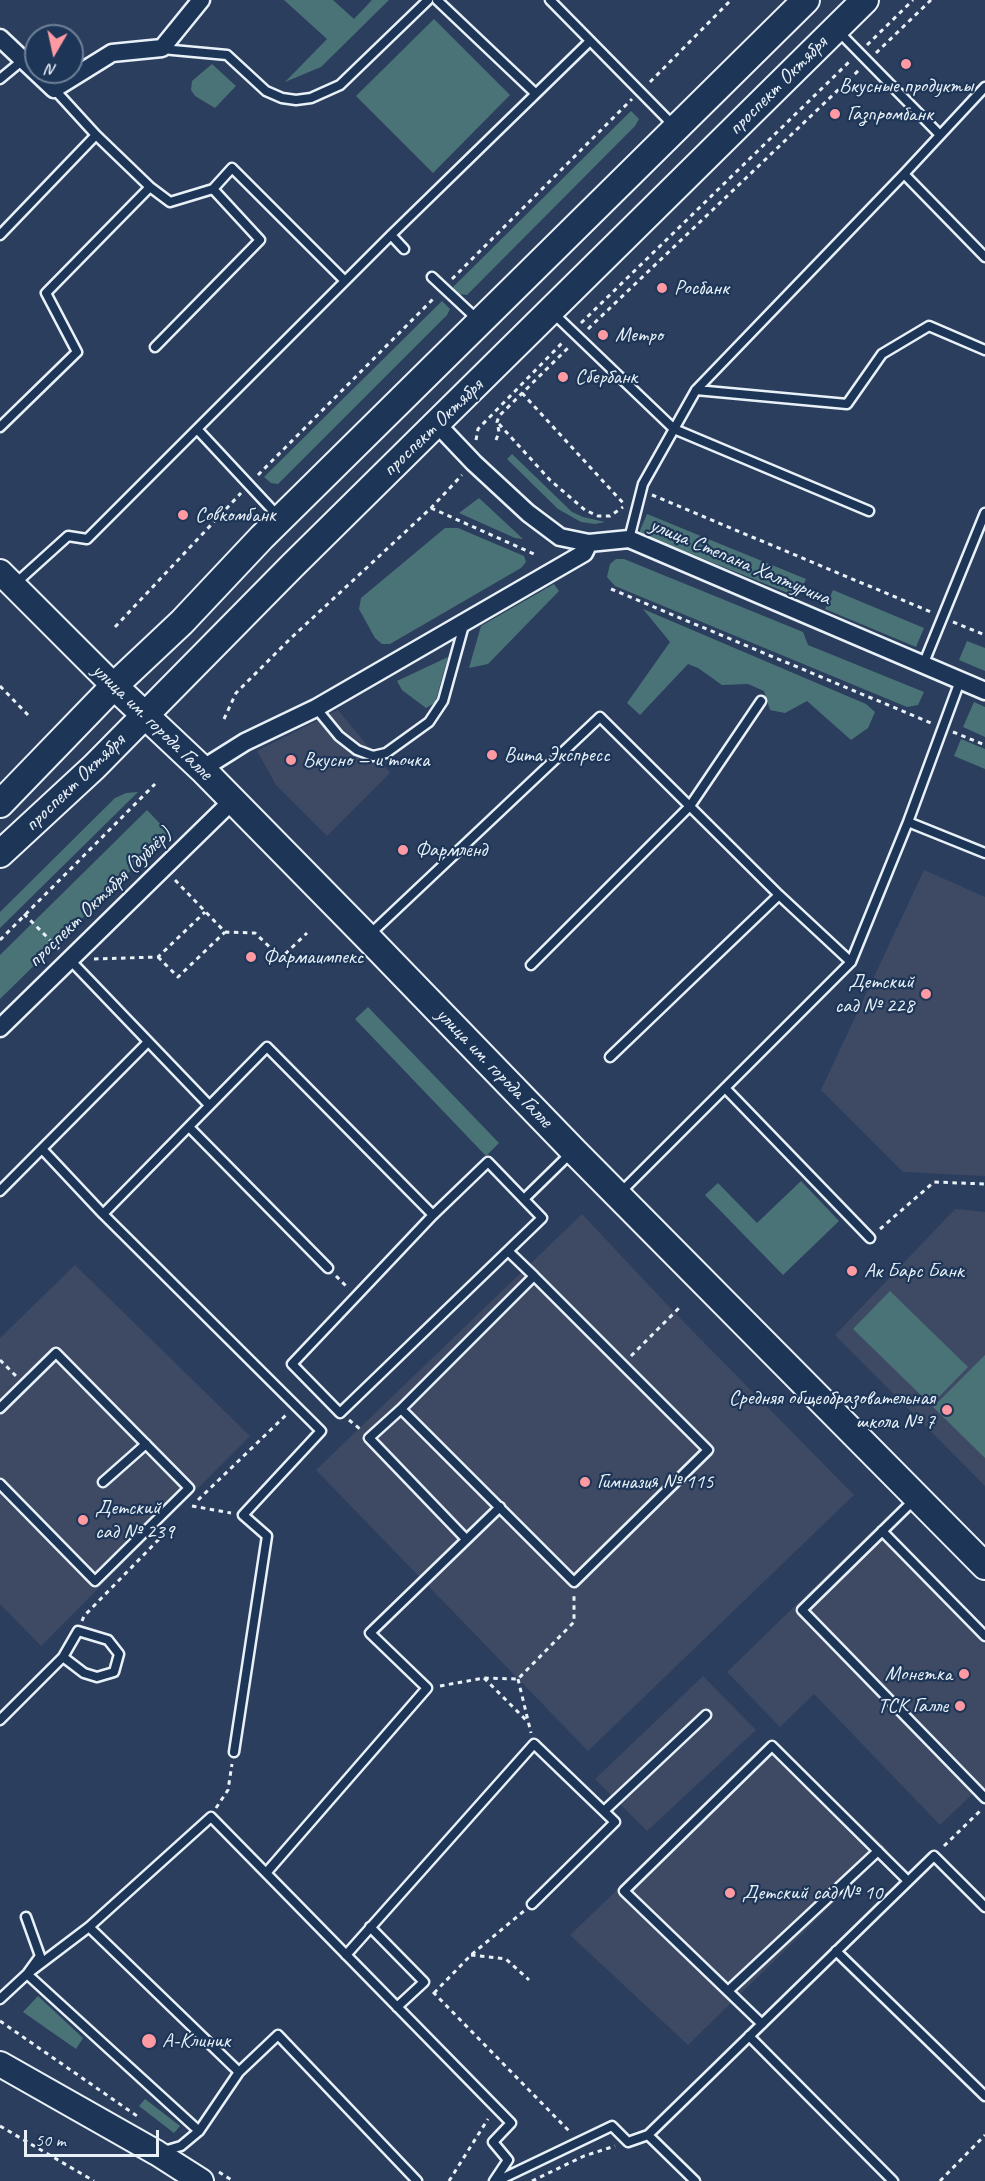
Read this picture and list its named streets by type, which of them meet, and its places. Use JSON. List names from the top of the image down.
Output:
{
  "streets": {
    "main road": ["проспект Октября", "улица им. города Галле"],
    "street": ["улица Степана Халтурина", "проспект Октября (дублёр)"]
  },
  "crossings": [
    ["проспект Октября", "улица Степана Халтурина"],
    ["проспект Октября", "улица им. города Галле"],
    ["улица им. города Галле", "проспект Октября (дублёр)"]
  ],
  "places": [
    "Вкусные продукты",
    "Газпромбанк",
    "Росбанк",
    "Метро",
    "Сбербанк",
    "Совкомбанк",
    "Вита Экспресс",
    "Вкусно — и точка",
    "Фармленд",
    "Фармаимпекс",
    "Детский сад № 228",
    "Ак Барс Банк",
    "Средняя общеобразовательная школа № 7",
    "Гимназия № 115",
    "Детский сад № 239",
    "Монетка",
    "ТСК Галле",
    "Детский сад № 10",
    "А-Клиник"
  ],
  "scale_bar": "50 m",
  "north": "bottom"
}
